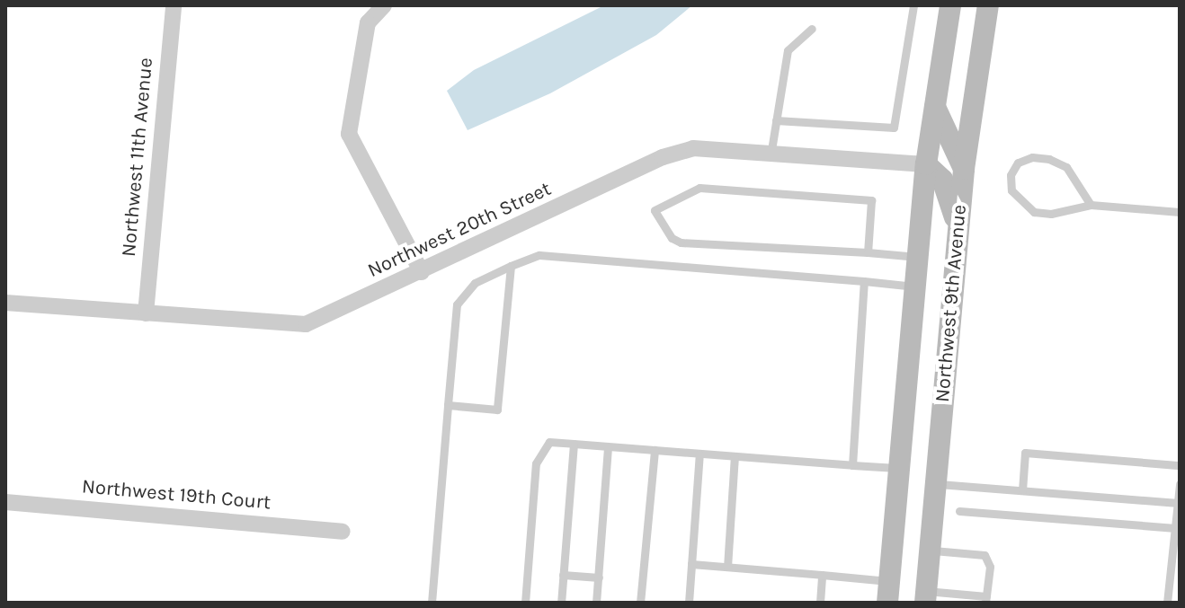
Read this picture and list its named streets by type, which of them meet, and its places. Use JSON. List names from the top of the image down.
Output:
{
  "streets": {
    "main road": ["Northwest 9th Avenue"],
    "street": ["Northwest 11th Avenue", "Northwest 20th Street", "Northwest 19th Court"]
  },
  "crossings": [
    ["Northwest 11th Avenue", "Northwest 20th Street"],
    ["Northwest 20th Street", "Northwest 9th Avenue"]
  ]
}
